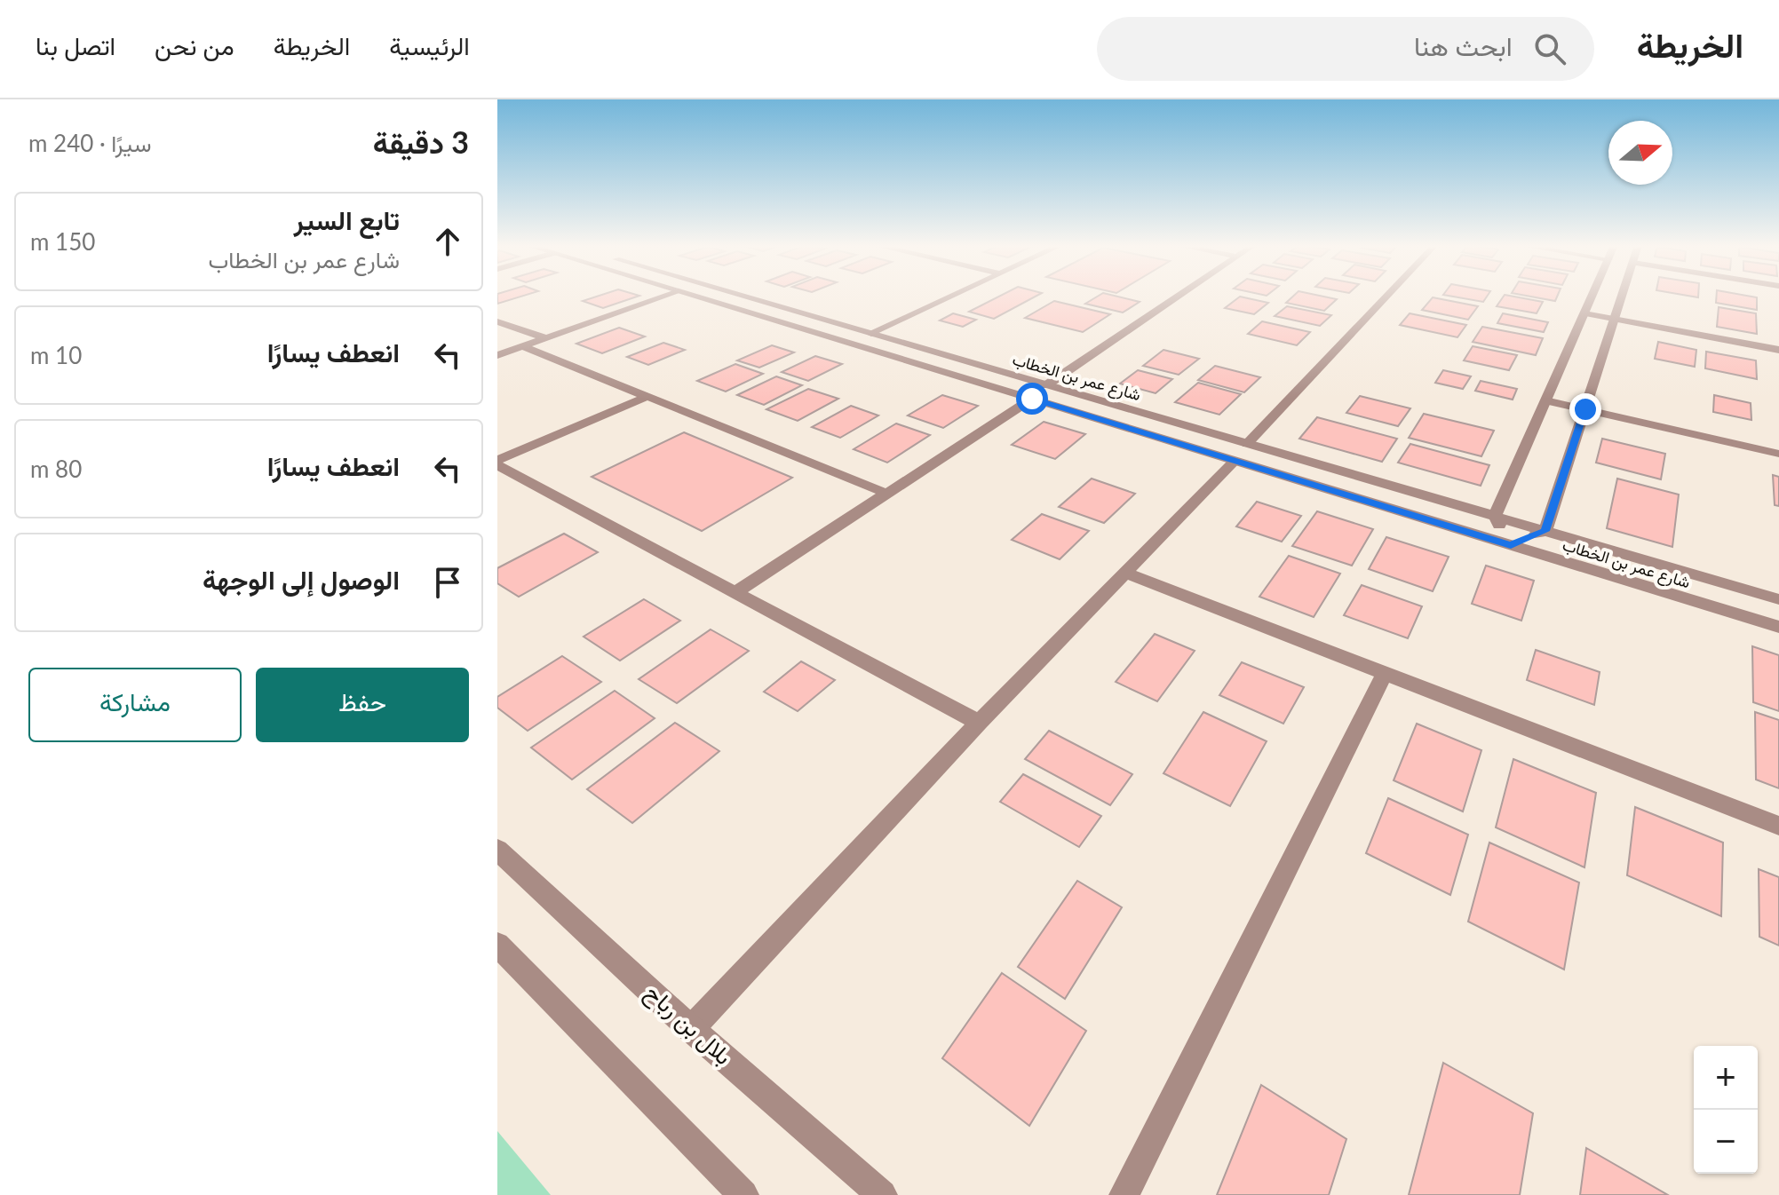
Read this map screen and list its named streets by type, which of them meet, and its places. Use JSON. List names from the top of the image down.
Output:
{
  "streets": {
    "street": ["شارع عمر بن الخطاب", "بلال بن رباح"]
  },
  "north": "right",
  "page": {
    "header": "الخريطة",
    "search": "ابحث هنا",
    "nav": [
      "الرئيسية",
      "الخريطة",
      "من نحن",
      "اتصل بنا"
    ],
    "heading": ["3 دقيقة", "سيرًا · 240 m"],
    "list": [
      ["تابع السير", "شارع عمر بن الخطاب", "150 m"],
      ["انعطف يسارًا", "10 m"],
      ["انعطف يسارًا", "80 m"],
      "الوصول إلى الوجهة"
    ],
    "buttons": ["حفظ", "مشاركة"],
    "map_buttons": ["+", "−"]
  }
}
